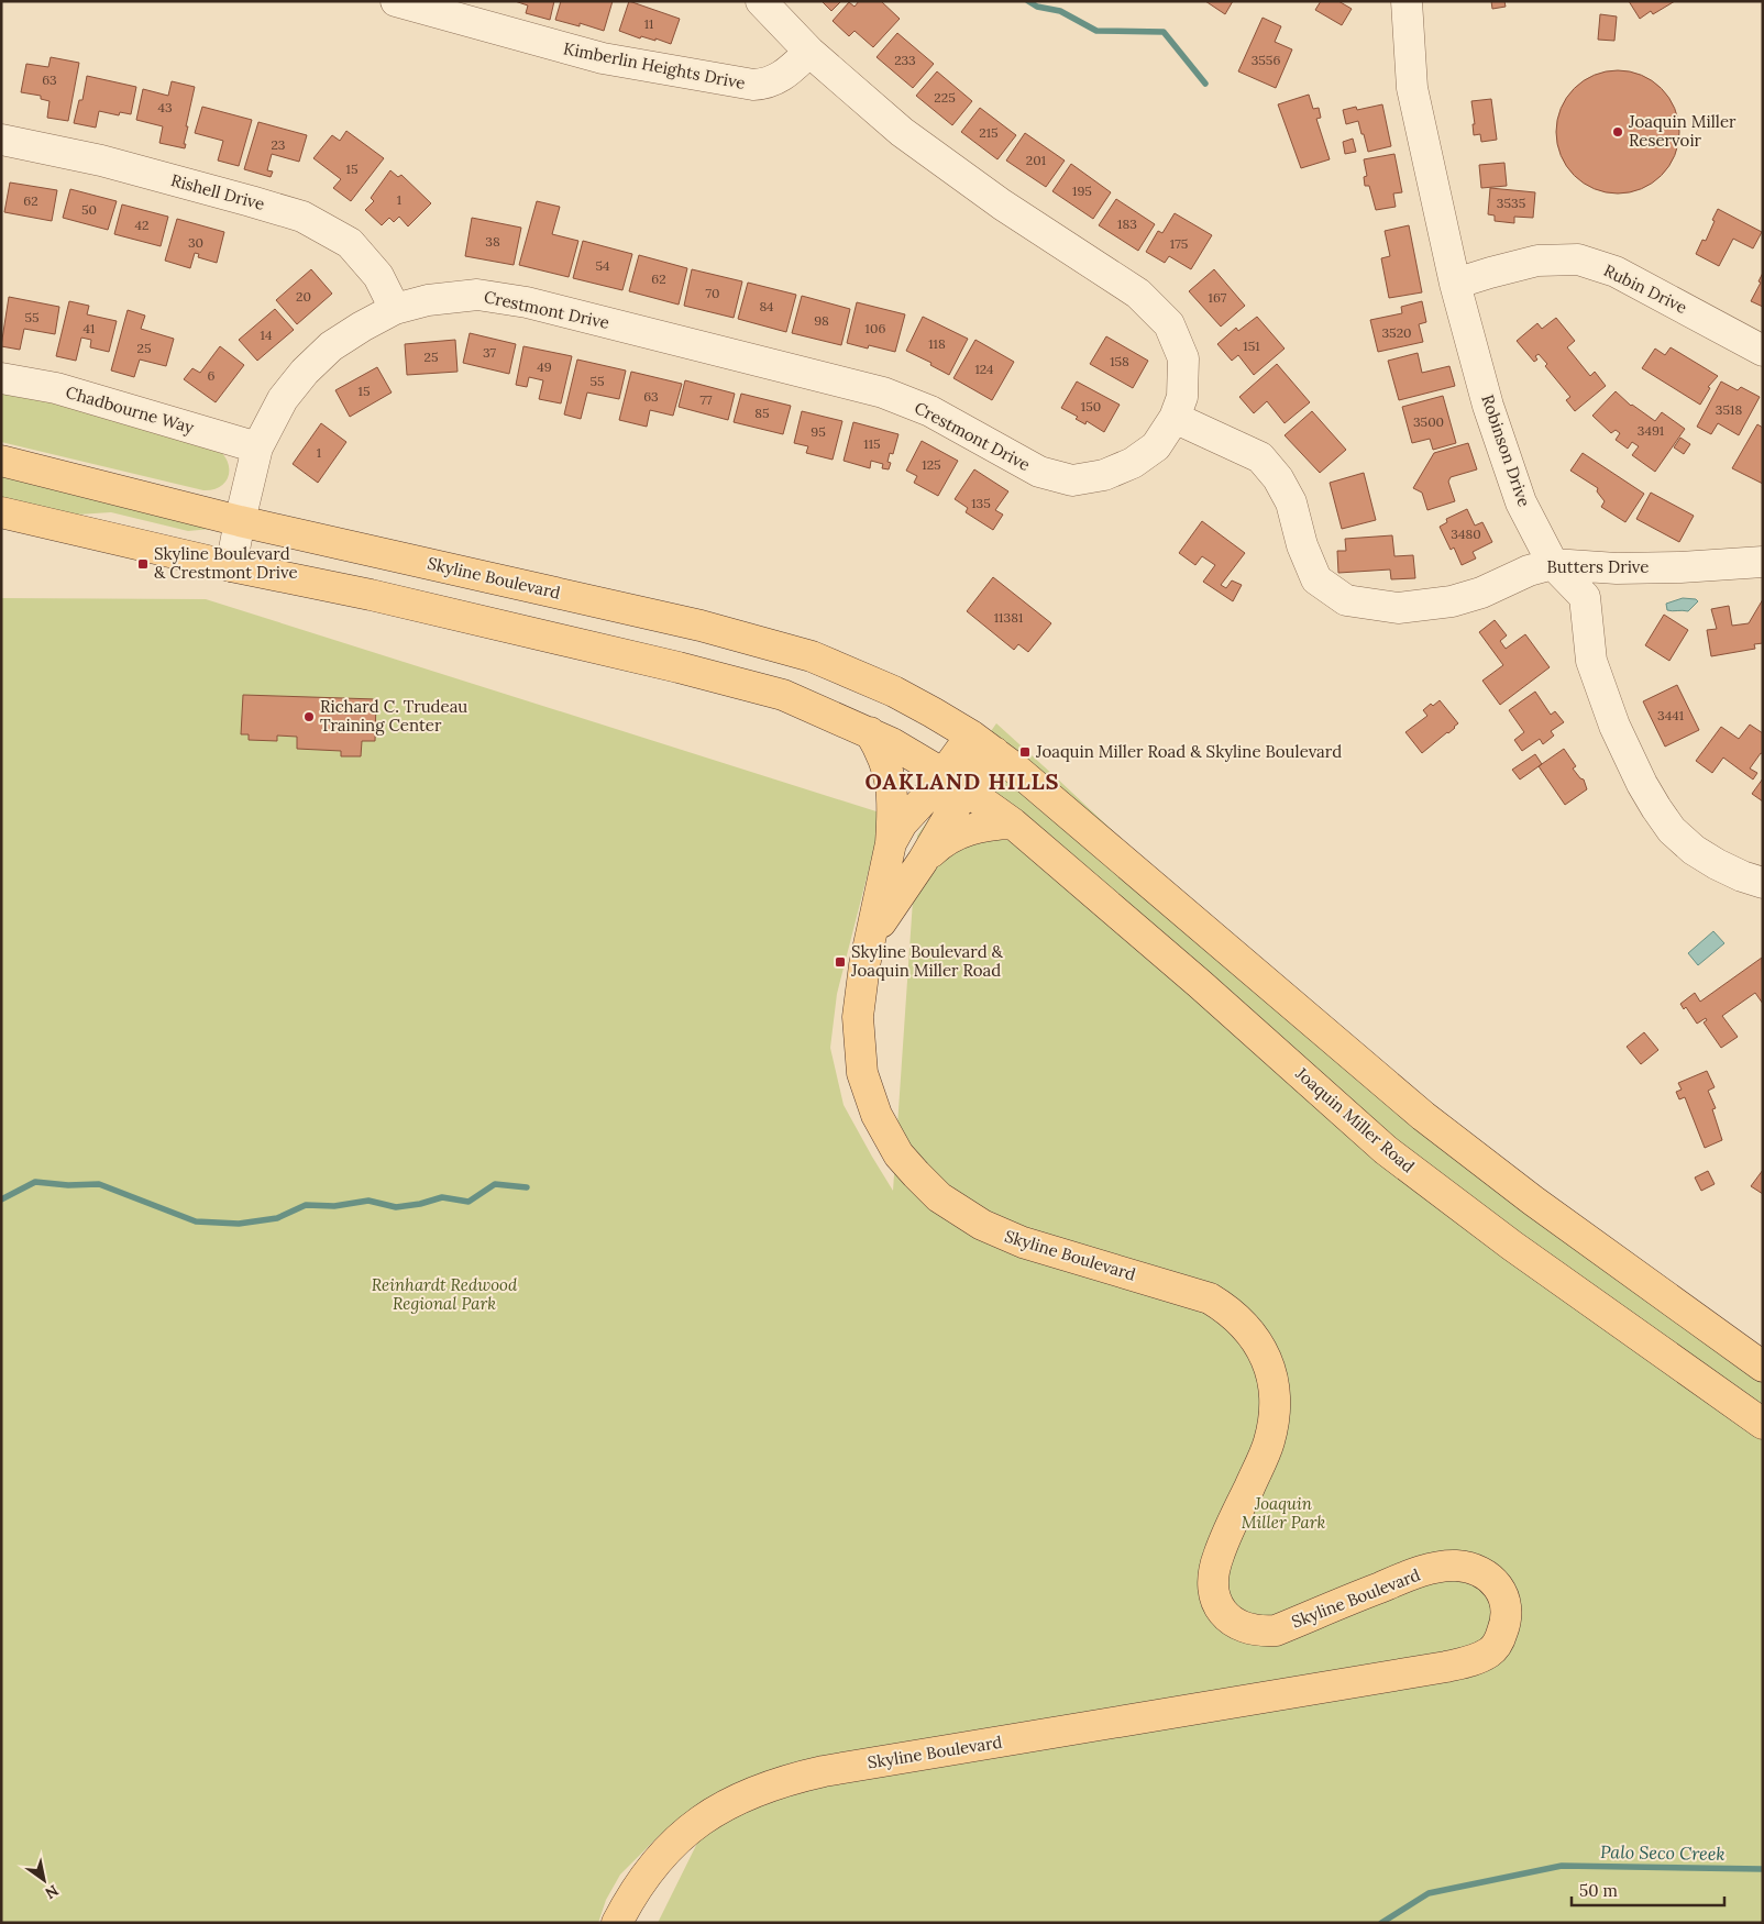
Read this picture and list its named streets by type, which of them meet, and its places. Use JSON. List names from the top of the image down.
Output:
{
  "streets": {
    "main road": ["Skyline Boulevard", "Joaquin Miller Road"],
    "street": [
      "Kimberlin Heights Drive",
      "Rishell Drive",
      "Rubin Drive",
      "Crestmont Drive",
      "Chadbourne Way",
      "Robinson Drive",
      "Butters Drive"
    ]
  },
  "crossings": [
    ["Kimberlin Heights Drive", "Crestmont Drive"],
    ["Rishell Drive", "Crestmont Drive"],
    ["Rubin Drive", "Robinson Drive"],
    ["Crestmont Drive", "Chadbourne Way"],
    ["Crestmont Drive", "Butters Drive"],
    ["Crestmont Drive", "Skyline Boulevard"],
    ["Robinson Drive", "Butters Drive"],
    ["Skyline Boulevard", "Joaquin Miller Road"]
  ],
  "districts": ["OAKLAND HILLS"],
  "water": ["Palo Seco Creek"],
  "parks": ["Reinhardt Redwood Regional Park", "Joaquin Miller Park"],
  "places": {
    "other": ["Joaquin Miller Reservoir", "Richard C. Trudeau Training Center"],
    "transit": ["Skyline Boulevard & Crestmont Drive", "Joaquin Miller Road & Skyline Boulevard", "Skyline Boulevard & Joaquin Miller Road"]
  },
  "house_numbers": [
    "11",
    "233",
    "3556",
    "63",
    "225",
    "43",
    "215",
    "23",
    "201",
    "15",
    "195",
    "1",
    "62",
    "3535",
    "50",
    "183",
    "42",
    "38",
    "30",
    "175",
    "54",
    "62",
    "70",
    "20",
    "167",
    "84",
    "55",
    "98",
    "41",
    "106",
    "3520",
    "14",
    "118",
    "151",
    "25",
    "37",
    "25",
    "158",
    "49",
    "124",
    "6",
    "55",
    "15",
    "63",
    "77",
    "150",
    "3518",
    "85",
    "3500",
    "3491",
    "95",
    "115",
    "1",
    "125",
    "135",
    "3480",
    "11381",
    "3441"
  ],
  "scale_bar": "50 m",
  "north": "bottom right"
}
